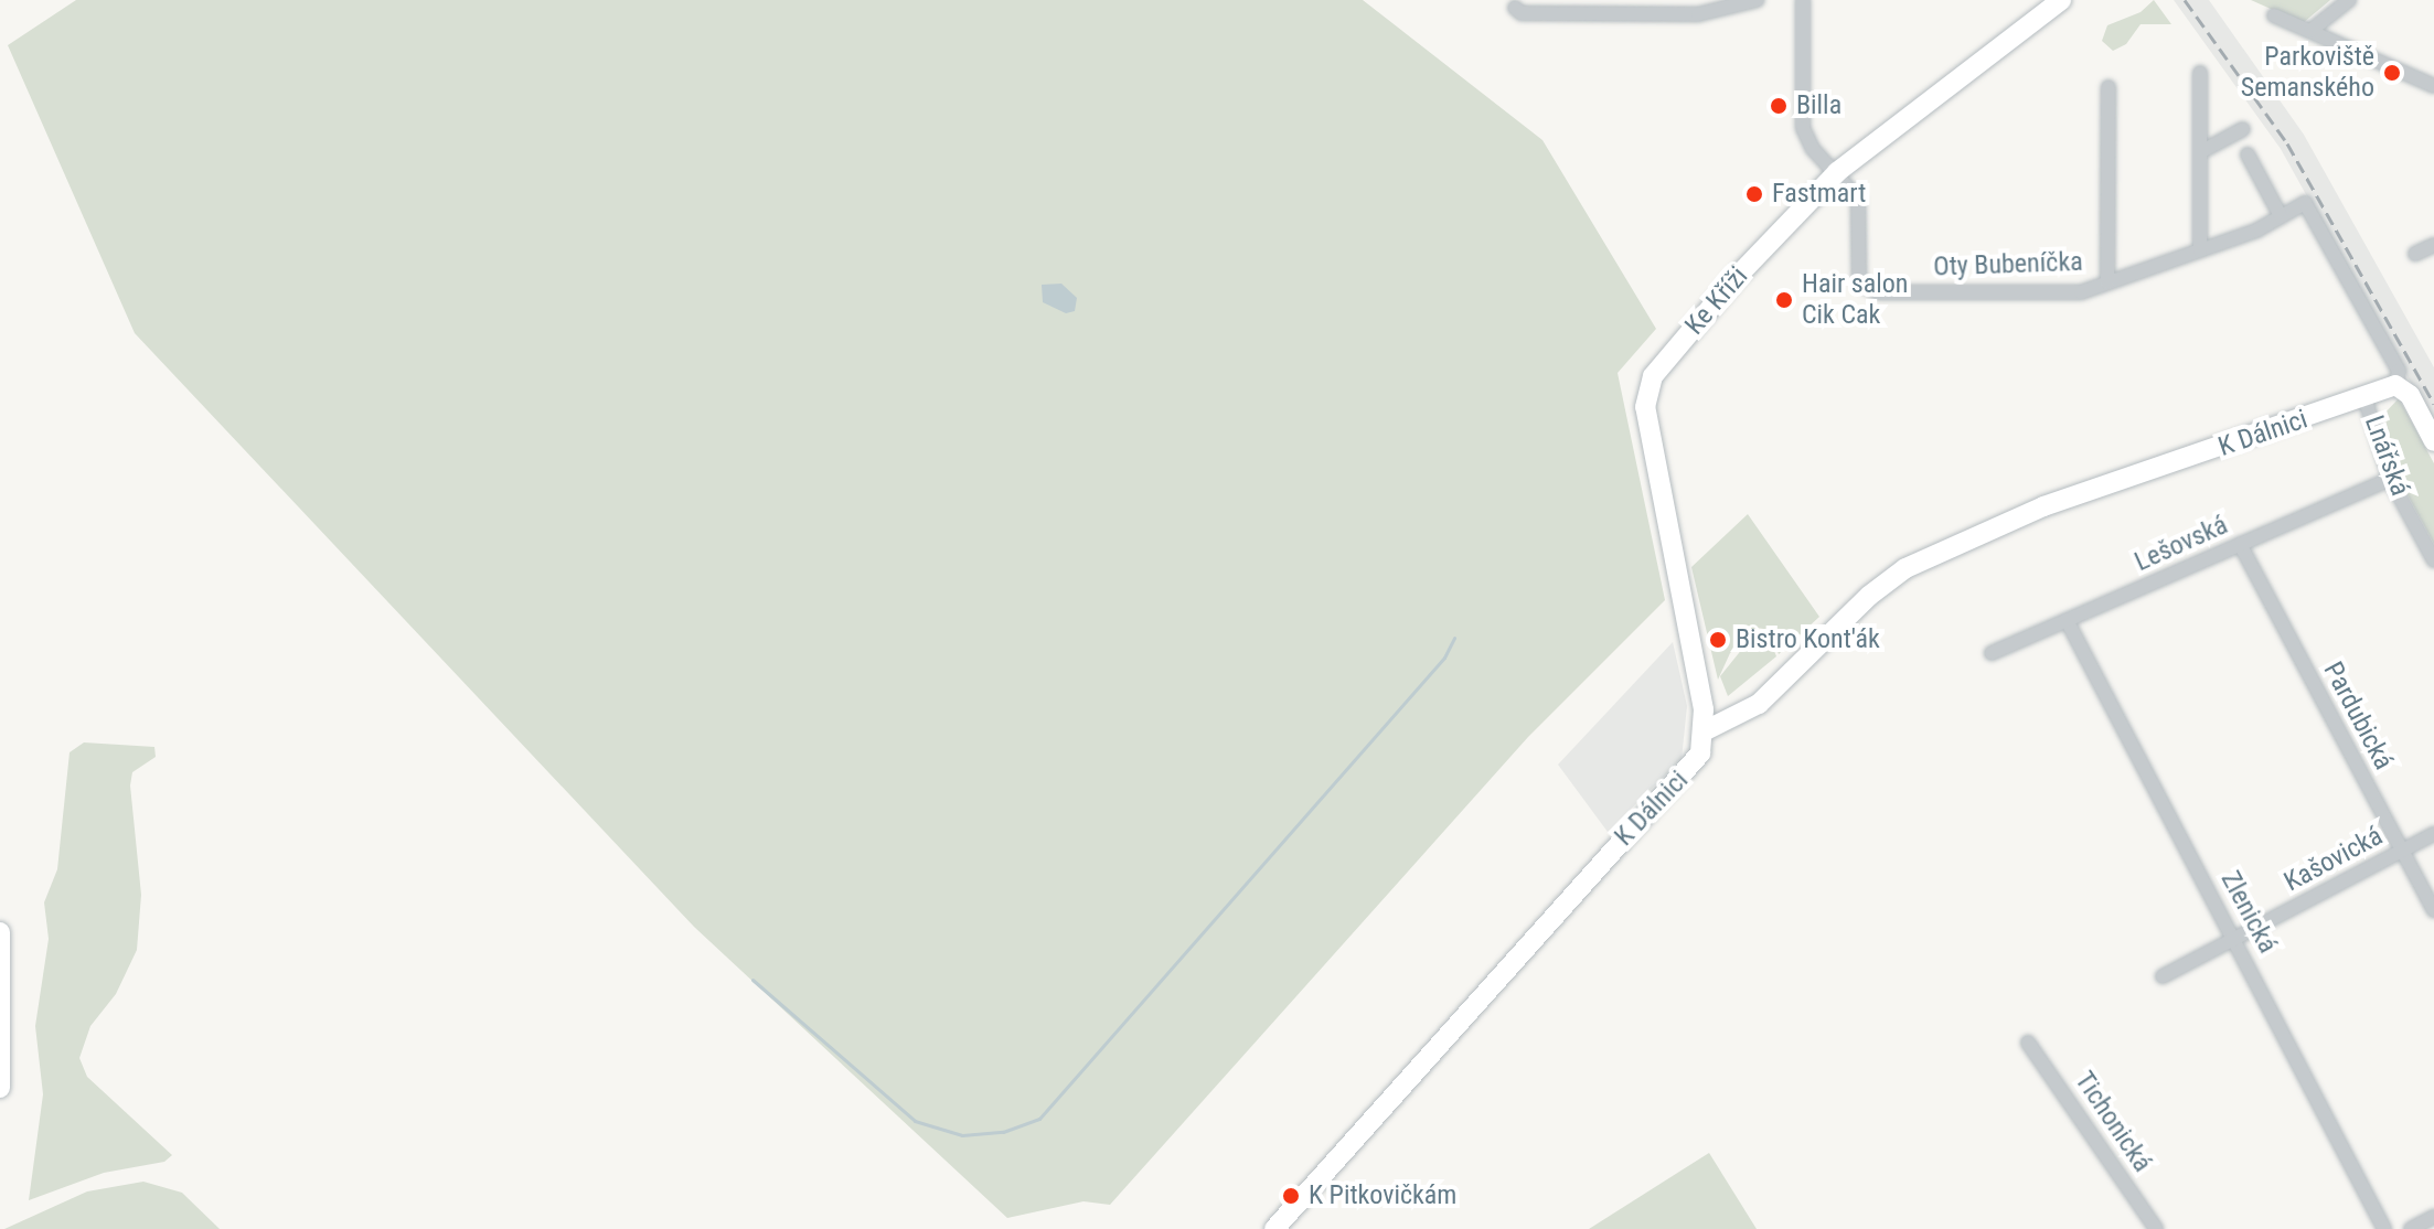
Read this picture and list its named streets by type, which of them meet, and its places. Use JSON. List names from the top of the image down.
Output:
{
  "streets": {
    "street": [
      "Oty Bubeníčka",
      "Ke Kříži",
      "K Dálnici",
      "Lnářská",
      "Lešovská",
      "Pardubická",
      "Kašovická",
      "Zlenická",
      "Tichonická"
    ]
  },
  "crossings": [
    ["Oty Bubeníčka", "Ke Kříži"],
    ["Ke Kříži", "K Dálnici"],
    ["K Dálnici", "Lnářská"],
    ["Lnářská", "Lešovská"],
    ["Lešovská", "Pardubická"],
    ["Lešovská", "Zlenická"],
    ["Pardubická", "Kašovická"],
    ["Kašovická", "Zlenická"]
  ],
  "places": [
    "Parkoviště Semanského",
    "Billa",
    "Fastmart",
    "Hair salon Cik Cak",
    "Bistro Kont'ák",
    "K Pitkovičkám"
  ]
}
